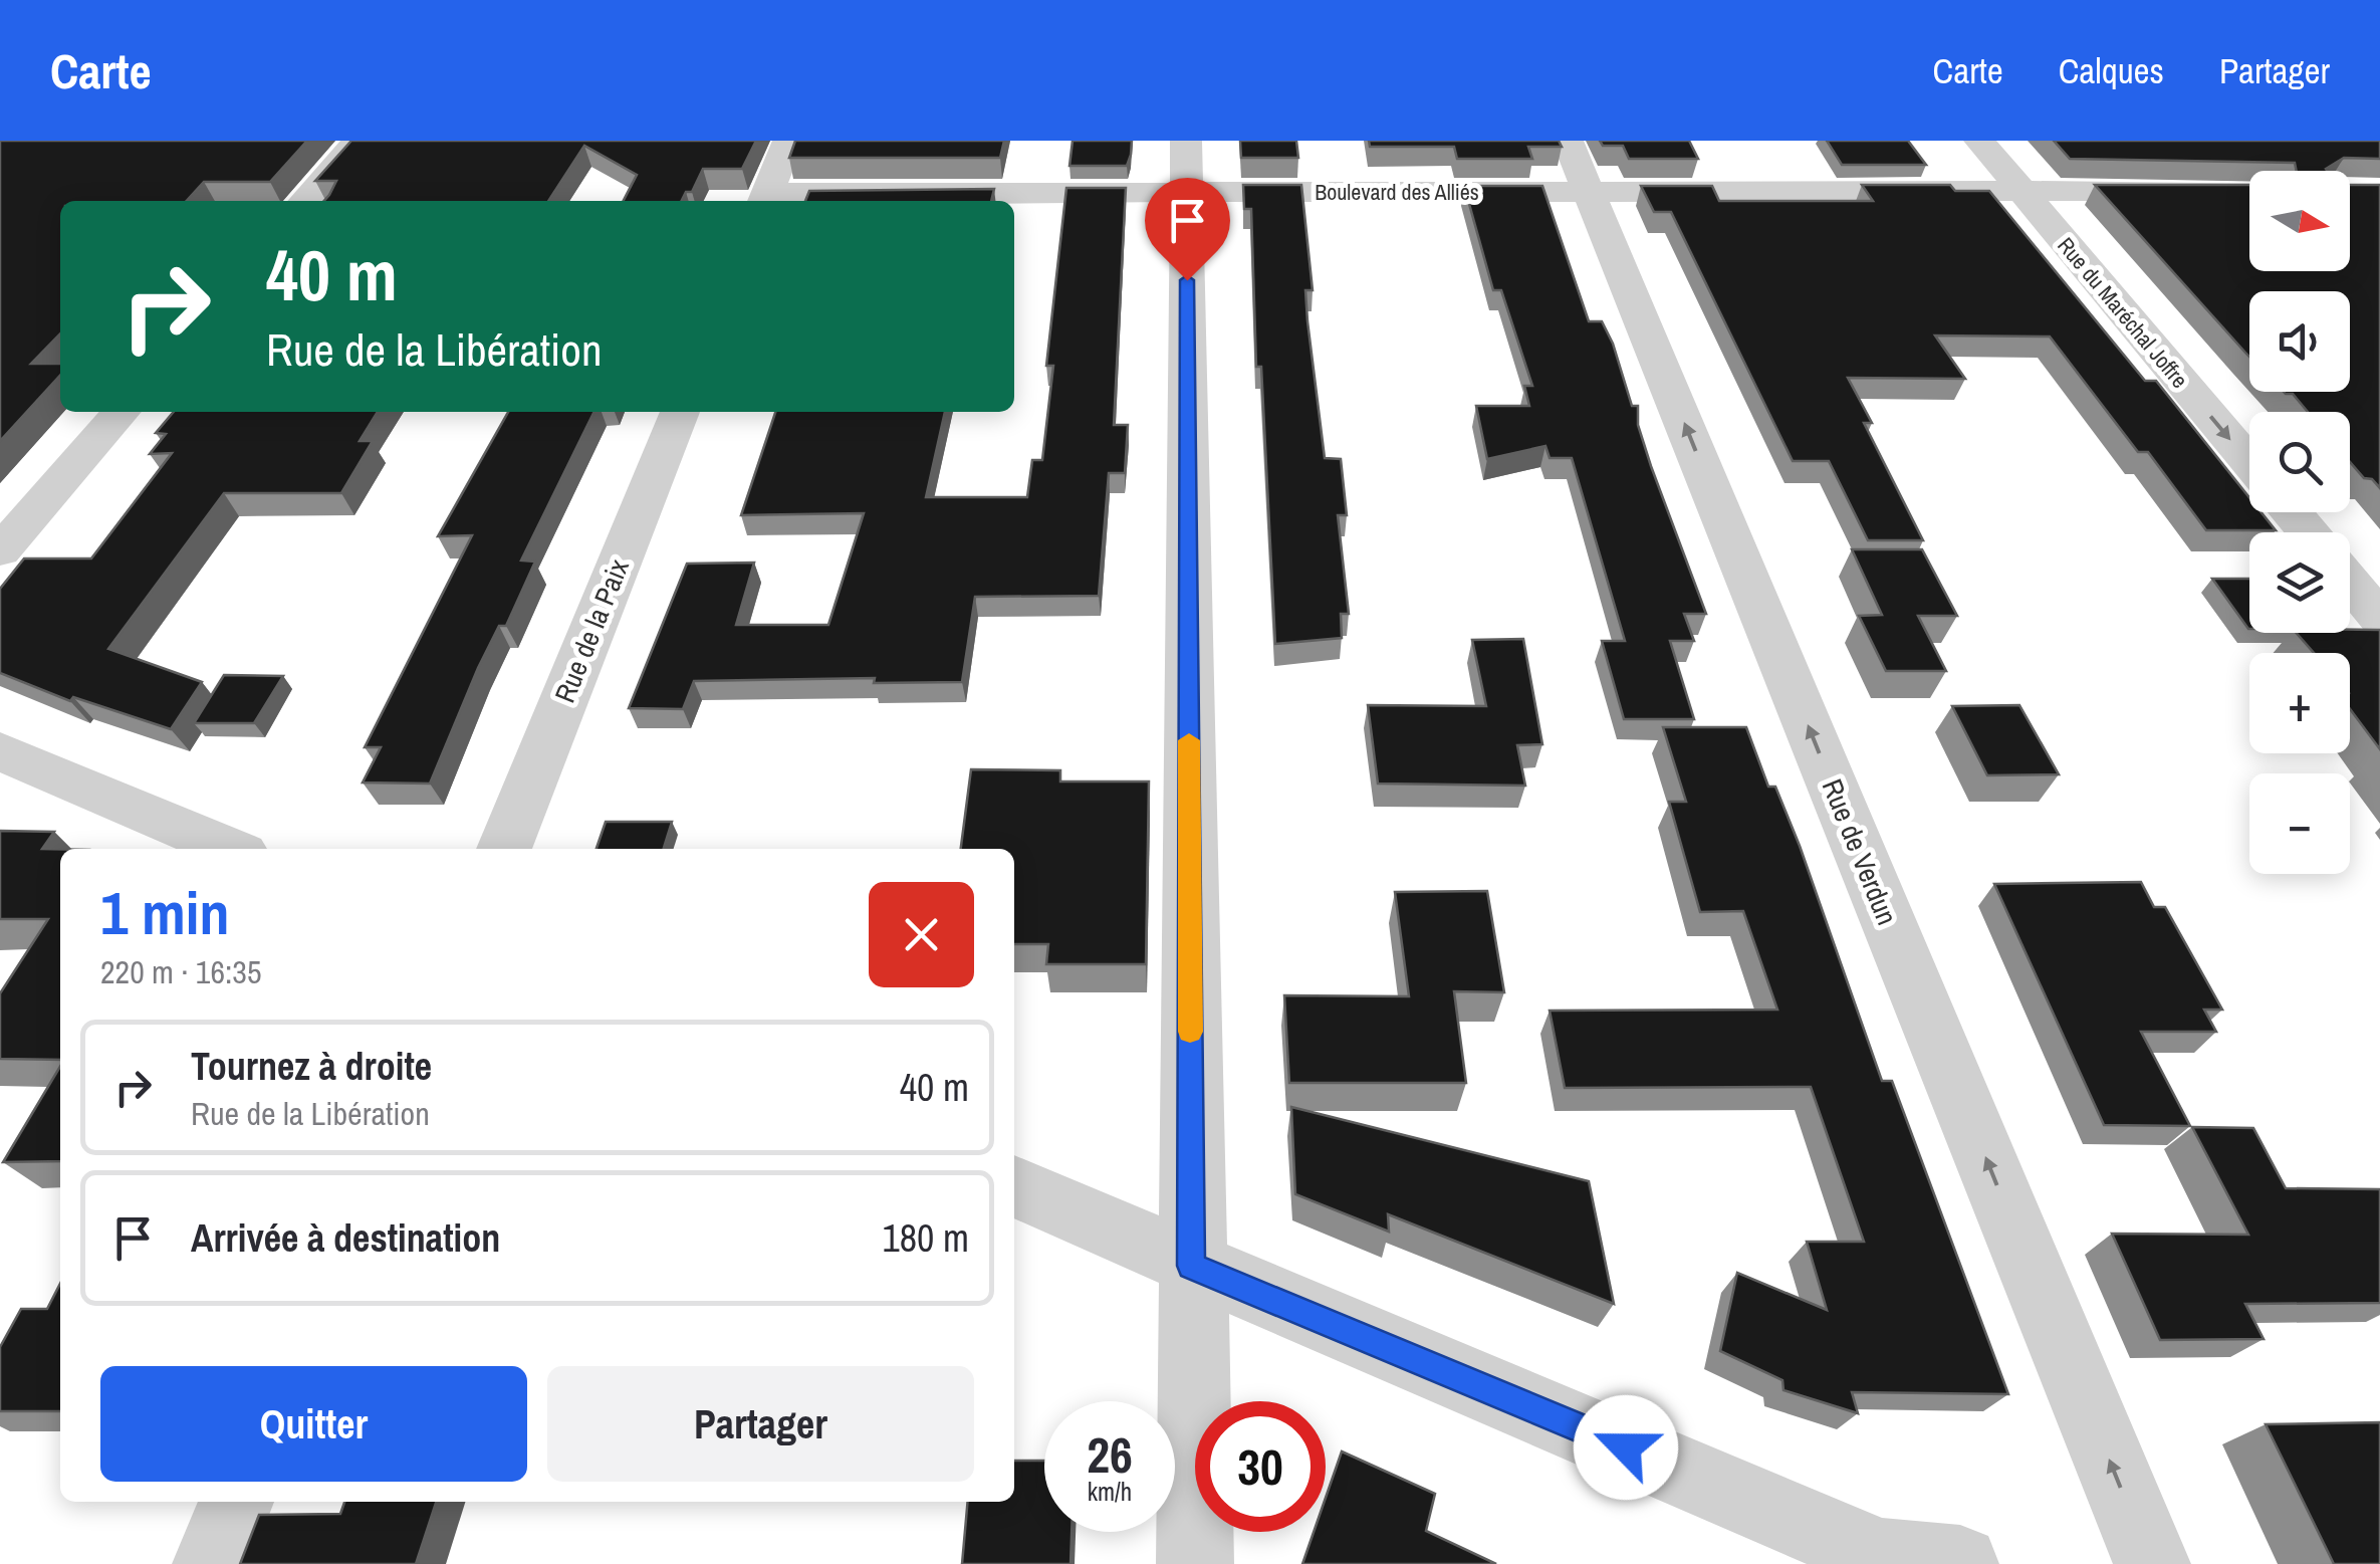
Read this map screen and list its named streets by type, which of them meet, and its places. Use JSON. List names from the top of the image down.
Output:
{
  "streets": {
    "street": [
      "Boulevard des Alliés",
      "Rue du Maréchal Joffre",
      "Rue de la Paix",
      "Rue de Verdun"
    ]
  },
  "crossings": [
    ["Boulevard des Alliés", "Rue du Maréchal Joffre"],
    ["Boulevard des Alliés", "Rue de Verdun"]
  ],
  "one_way": ["Rue du Maréchal Joffre", "Rue de Verdun"],
  "north": "right",
  "page": {
    "header": "Carte",
    "nav": ["Carte", "Calques", "Partager"],
    "map_buttons": ["+", "−"],
    "turn": ["40 m", "Rue de la Libération"],
    "heading": ["1 min", "220 m · 16:35"],
    "list": [
      {
        "name": "Tournez à droite",
        "note": "Rue de la Libération",
        "value": "40 m"
      },
      {
        "name": "Arrivée à destination",
        "value": "180 m"
      }
    ],
    "buttons": ["Quitter", "Partager"],
    "speed": "26 km/h",
    "limit": "30"
  }
}
